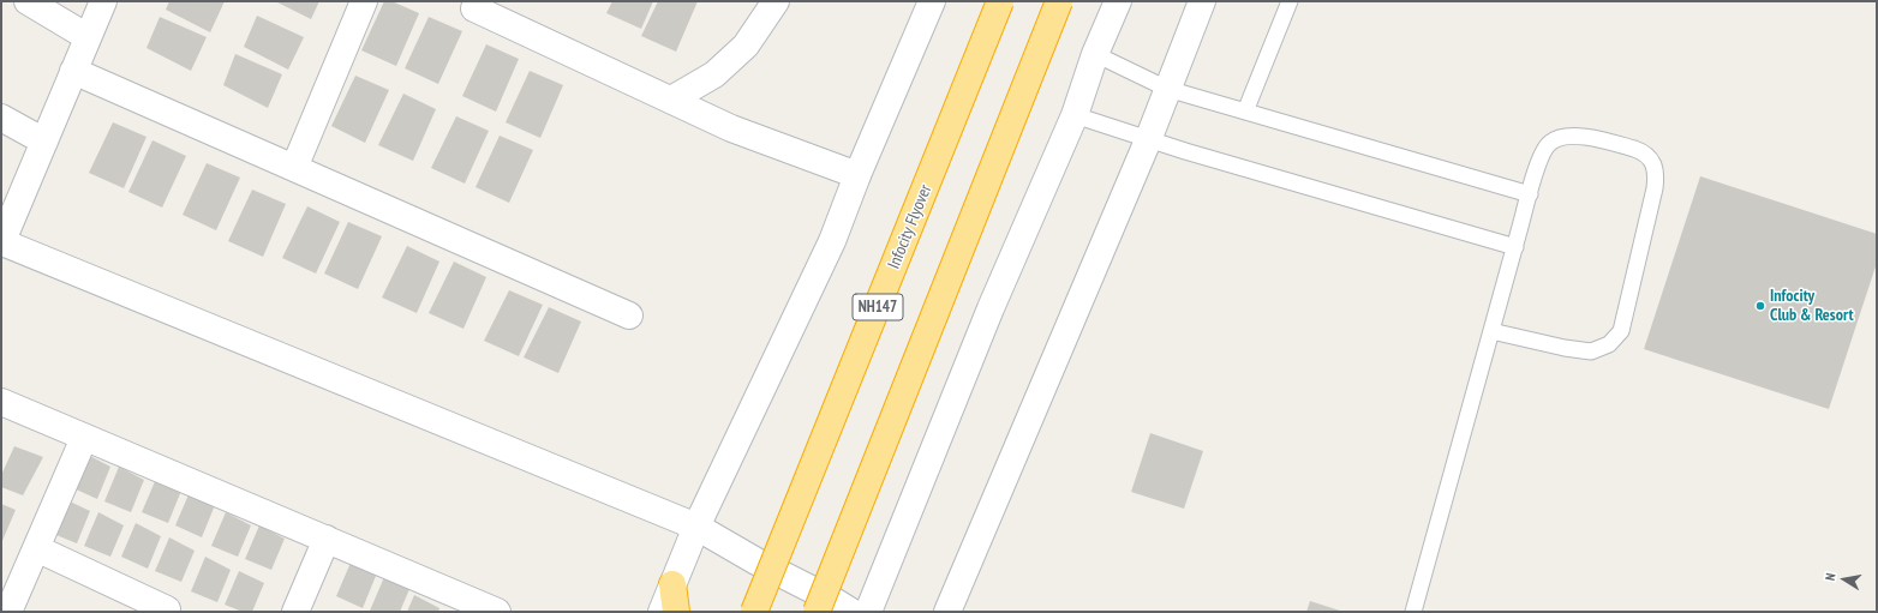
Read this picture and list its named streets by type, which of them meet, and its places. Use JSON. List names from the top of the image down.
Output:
{
  "streets": {
    "highway": ["Infocity Flyover", "NH147"]
  },
  "places": ["Infocity Club & Resort"],
  "north": "left"
}
